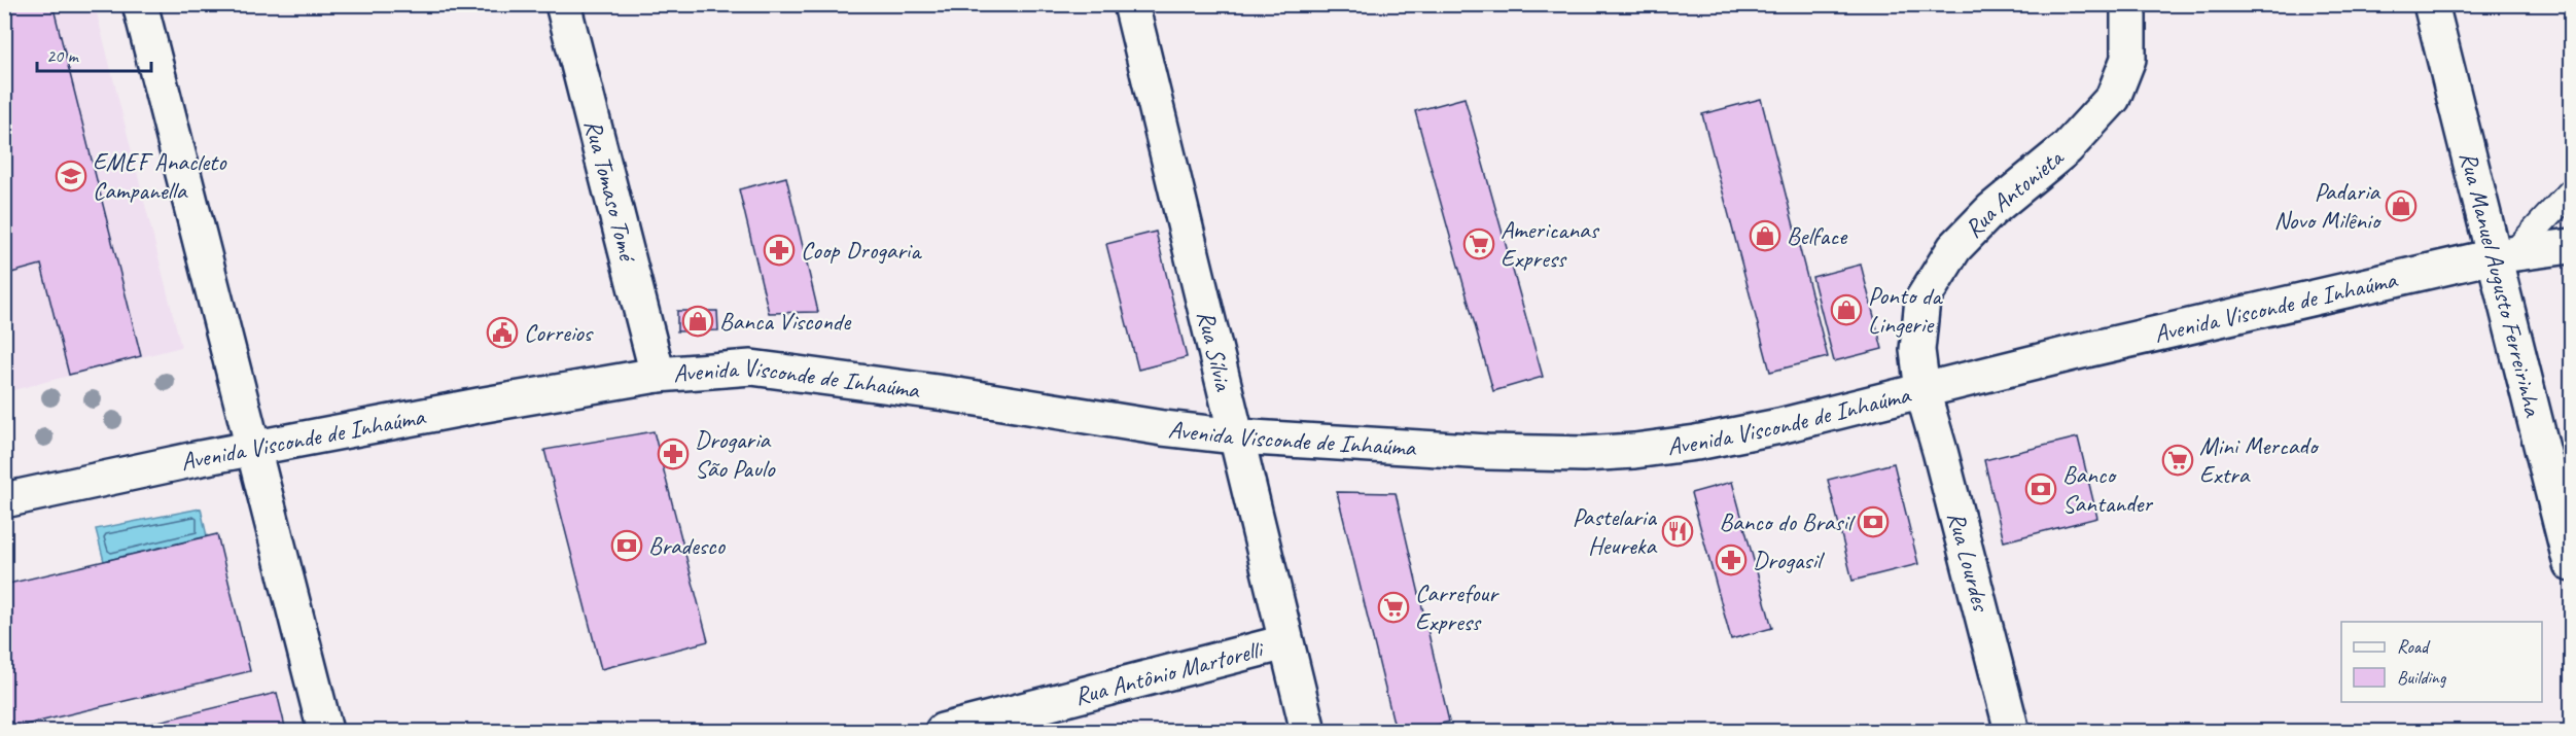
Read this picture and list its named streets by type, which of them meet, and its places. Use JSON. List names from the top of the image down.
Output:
{
  "streets": {
    "main road": [
      "Rua Tomaso Tomé",
      "Rua Antonieta",
      "Rua Manuel Augusto Ferreirinha",
      "Avenida Visconde de Inhaúma",
      "Rua Sílvia",
      "Rua Lourdes",
      "Rua Antônio Martorelli"
    ]
  },
  "crossings": [
    ["Rua Tomaso Tomé", "Avenida Visconde de Inhaúma"],
    ["Rua Antonieta", "Avenida Visconde de Inhaúma"],
    ["Rua Antonieta", "Rua Lourdes"],
    ["Rua Manuel Augusto Ferreirinha", "Avenida Visconde de Inhaúma"],
    ["Avenida Visconde de Inhaúma", "Rua Sílvia"],
    ["Avenida Visconde de Inhaúma", "Rua Lourdes"],
    ["Rua Sílvia", "Rua Antônio Martorelli"]
  ],
  "places": {
    "school or university": ["EMEF Anacleto Campanella"],
    "shop": [
      "Padaria Novo Milênio",
      "Belface",
      "Ponto da Lingerie",
      "Banca Visconde"
    ],
    "supermarket": ["Americanas Express", "Mini Mercado Extra", "Carrefour Express"],
    "pharmacy": ["Coop Drogaria", "Drogaria São Paulo", "Drogasil"],
    "public building": ["Correios"],
    "bank": ["Banco Santander", "Banco do Brasil", "Bradesco"],
    "restaurant": ["Pastelaria Heureka"]
  },
  "legend": ["Road", "Building"],
  "scale_bar": "20 m"
}
